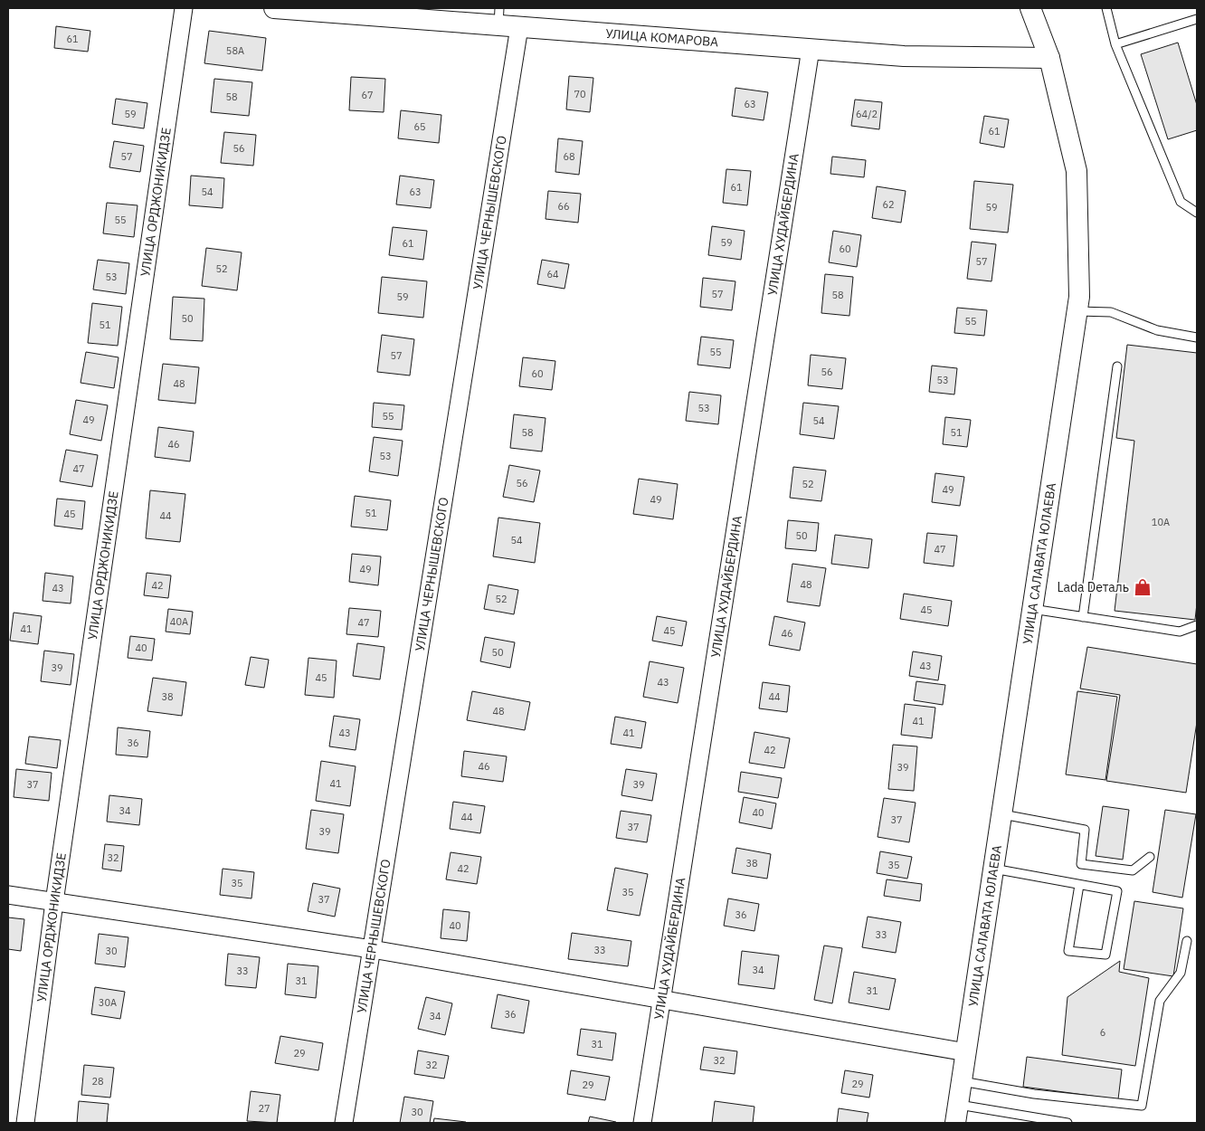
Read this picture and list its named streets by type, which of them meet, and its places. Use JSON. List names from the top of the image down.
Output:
{
  "streets": {
    "street": [
      "УЛИЦА КОМАРОВА",
      "УЛИЦА ОРДЖОНИКИДЗЕ",
      "УЛИЦА ЧЕРНЫШЕВСКОГО",
      "УЛИЦА ХУДАЙБЕРДИНА",
      "УЛИЦА САЛАВАТА ЮЛАЕВА"
    ]
  },
  "crossings": [
    ["УЛИЦА КОМАРОВА", "УЛИЦА ЧЕРНЫШЕВСКОГО"],
    ["УЛИЦА КОМАРОВА", "УЛИЦА ХУДАЙБЕРДИНА"],
    ["УЛИЦА КОМАРОВА", "УЛИЦА САЛАВАТА ЮЛАЕВА"]
  ],
  "places": {
    "shop": ["Lada Dеталь"]
  },
  "house_numbers": [
    "61",
    "58А",
    "70",
    "67",
    "58",
    "63",
    "59",
    "64/2",
    "65",
    "61",
    "56",
    "57",
    "68",
    "61",
    "54",
    "63",
    "62",
    "66",
    "59",
    "55",
    "59",
    "61",
    "60",
    "57",
    "52",
    "64",
    "53",
    "57",
    "58",
    "59",
    "50",
    "55",
    "51",
    "55",
    "57",
    "56",
    "60",
    "53",
    "48",
    "53",
    "55",
    "49",
    "54",
    "58",
    "51",
    "46",
    "53",
    "47",
    "56",
    "52",
    "49",
    "49",
    "51",
    "45",
    "44",
    "10А",
    "50",
    "54",
    "47",
    "49",
    "48",
    "42",
    "43",
    "52",
    "45",
    "40А",
    "47",
    "41",
    "45",
    "46",
    "40",
    "50",
    "43",
    "39",
    "45",
    "43",
    "38",
    "44",
    "48",
    "41",
    "43",
    "41",
    "36",
    "42",
    "46",
    "39",
    "41",
    "37",
    "39",
    "34",
    "40",
    "44",
    "37",
    "37",
    "39",
    "32",
    "38",
    "35",
    "42",
    "35",
    "35",
    "37",
    "36",
    "40",
    "33",
    "33",
    "30",
    "34",
    "33",
    "31",
    "31",
    "30А",
    "36",
    "34",
    "6",
    "31",
    "29",
    "32",
    "32",
    "28",
    "29",
    "29",
    "27",
    "30"
  ]
}
